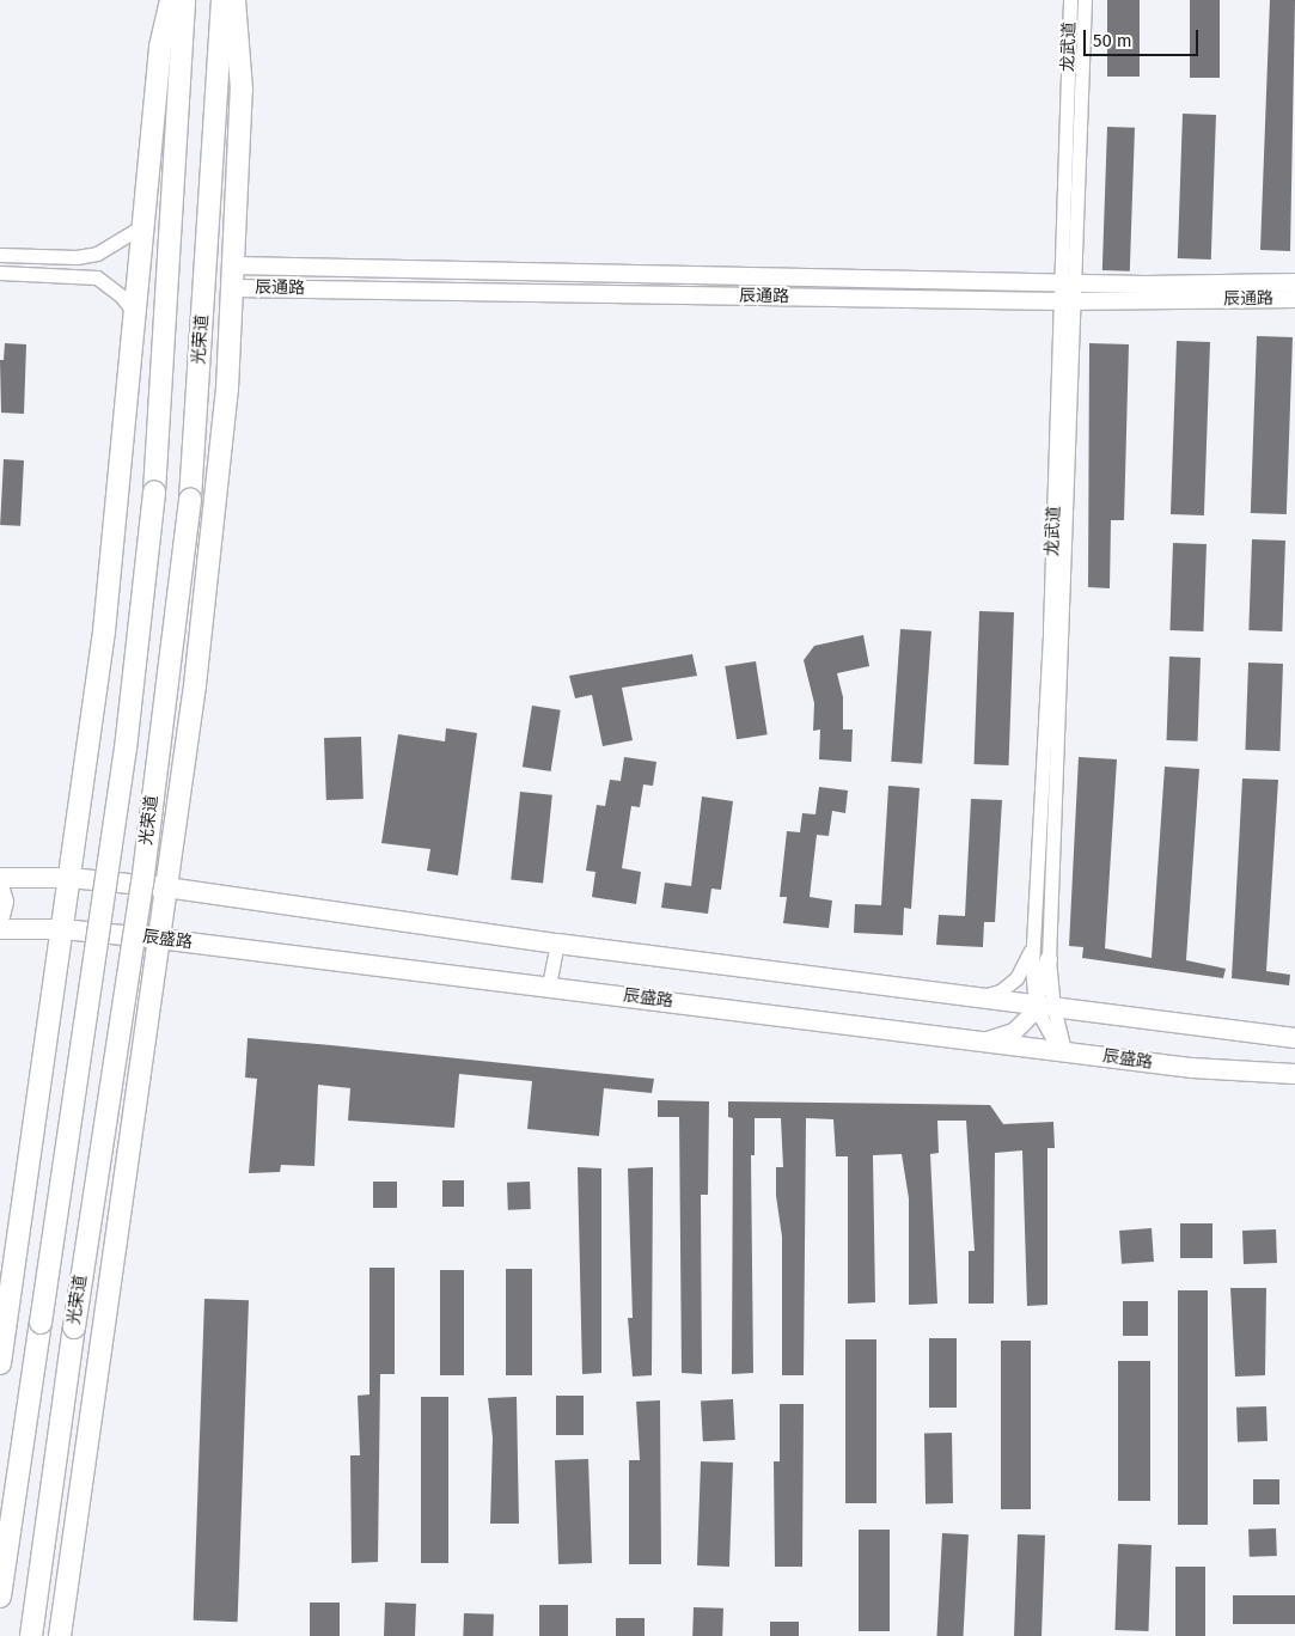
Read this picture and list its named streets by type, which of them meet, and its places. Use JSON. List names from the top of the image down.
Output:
{
  "streets": {
    "main road": ["光荣道", "辰盛路"],
    "street": ["龙武道", "辰通路"]
  },
  "crossings": [
    ["龙武道", "辰通路"],
    ["龙武道", "辰盛路"]
  ],
  "scale_bar": "50 m"
}
